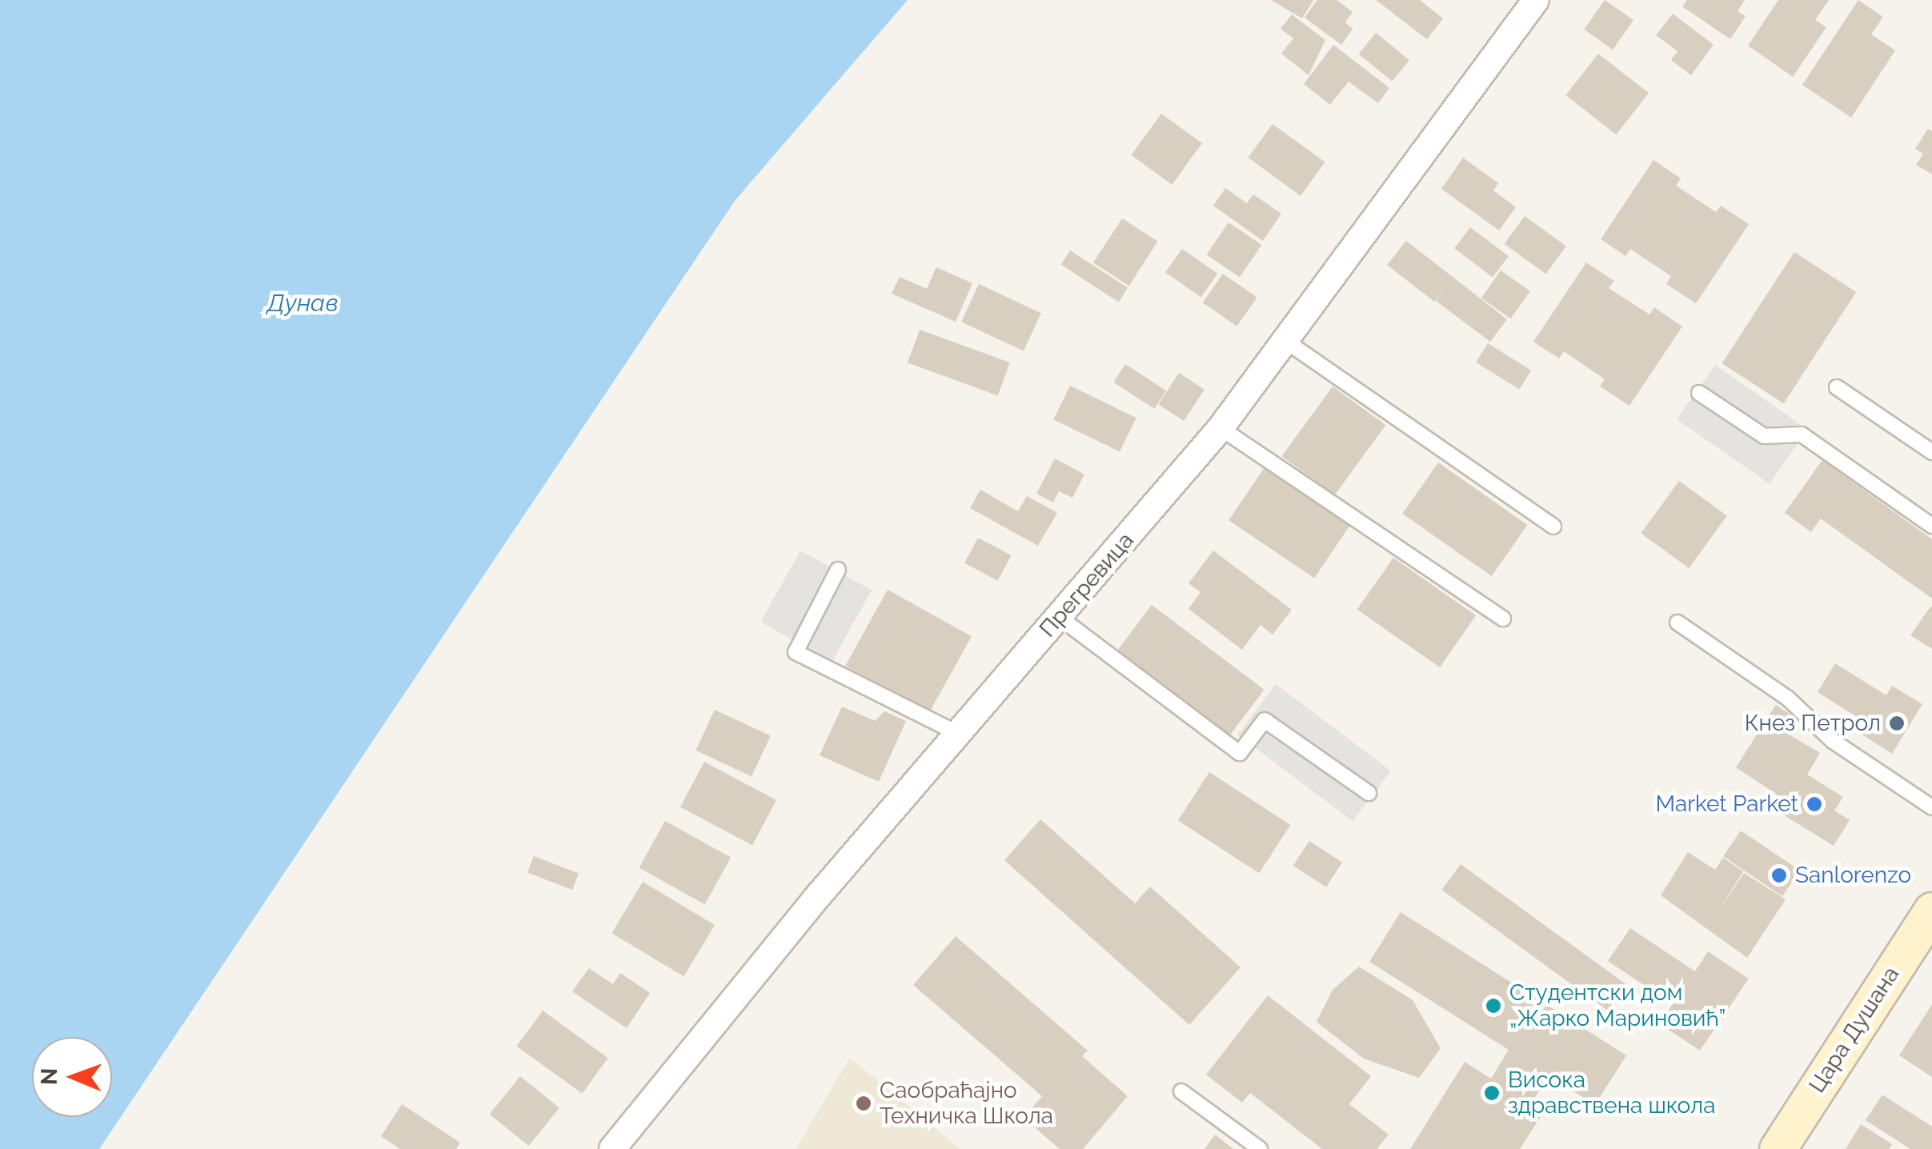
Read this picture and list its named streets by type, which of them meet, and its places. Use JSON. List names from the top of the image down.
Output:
{
  "streets": {
    "main road": ["Цара Душана"],
    "street": ["Прегревица"]
  },
  "water": ["Дунав"],
  "places": [
    "Кнез Петрол",
    "Market Parket",
    "Sanlorenzo",
    "Студентски дом „Жарко Мариновић”",
    "Висока здравствена школа",
    "Саобраћајно Техничка Школа"
  ],
  "north": "left"
}
